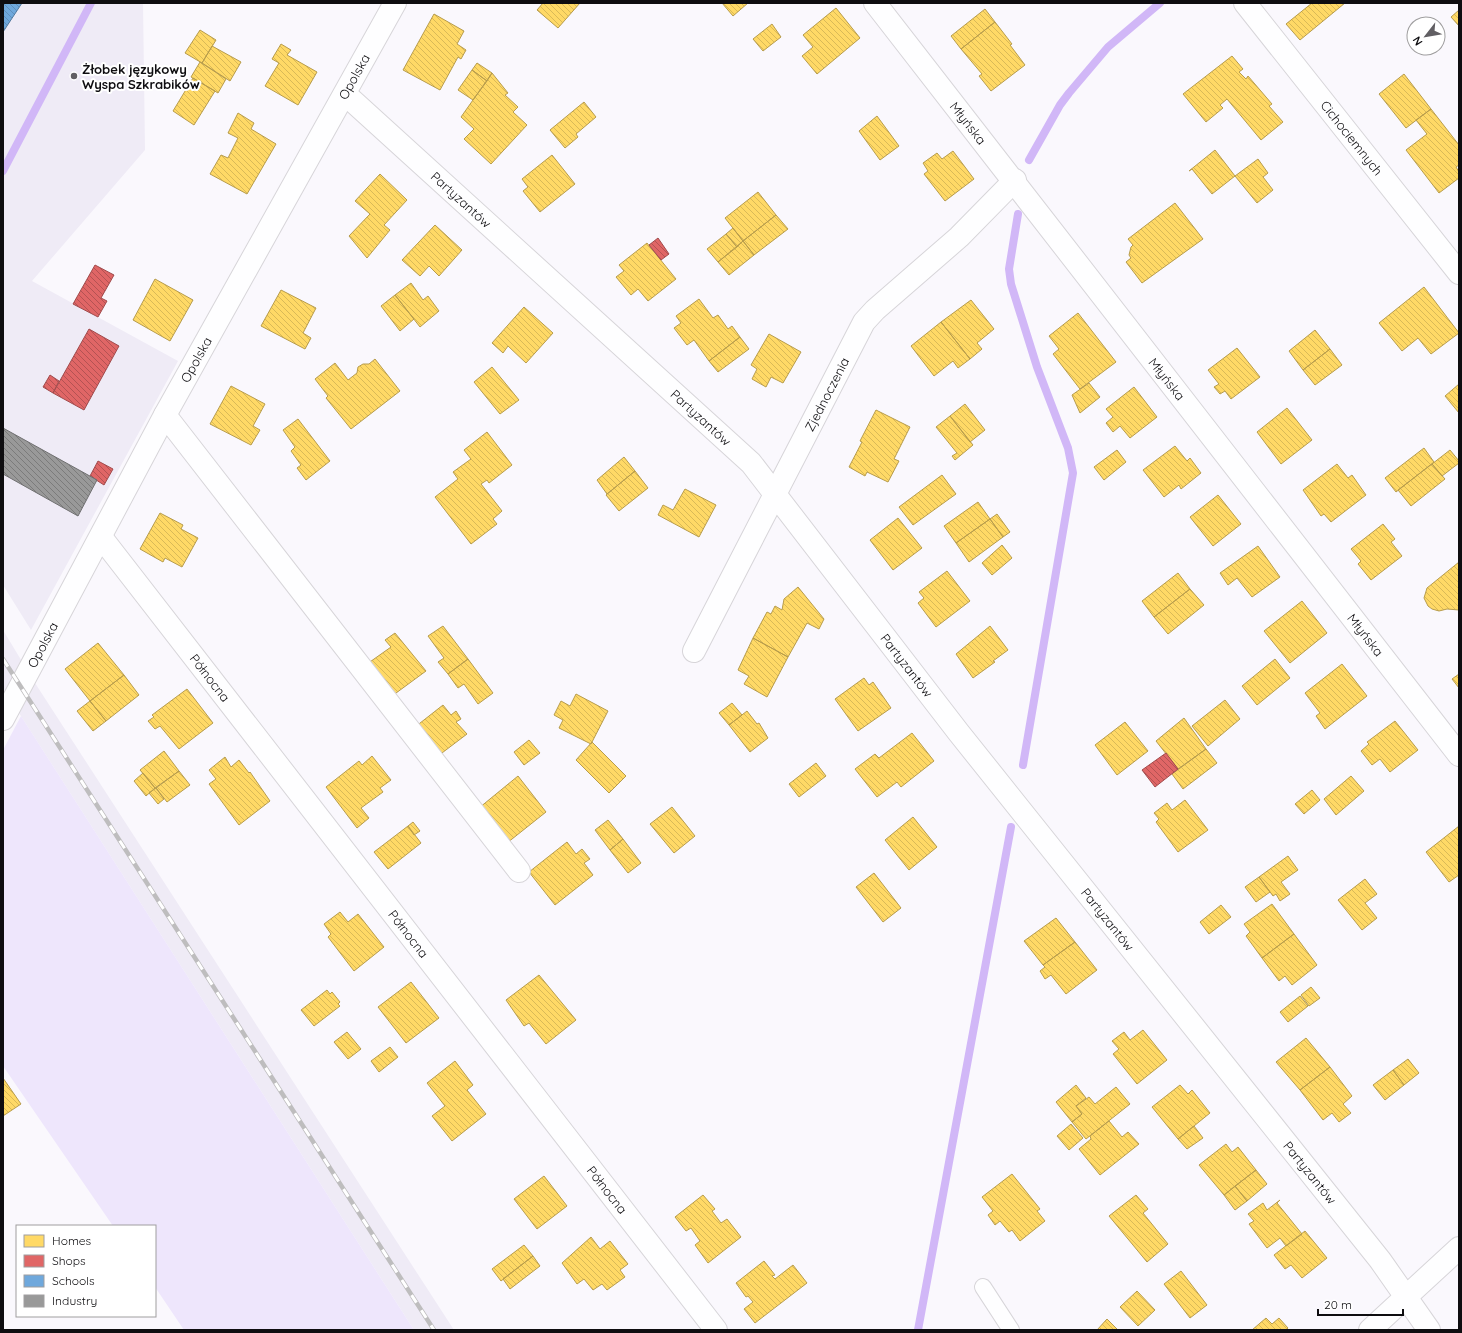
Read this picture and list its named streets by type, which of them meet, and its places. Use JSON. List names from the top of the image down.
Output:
{
  "streets": {
    "street": [
      "Opolska",
      "Młyńska",
      "Cichociemnych",
      "Partyzantów",
      "Zjednoczenia",
      "Północna"
    ]
  },
  "crossings": [
    ["Opolska", "Partyzantów"],
    ["Opolska", "Północna"],
    ["Młyńska", "Zjednoczenia"],
    ["Partyzantów", "Zjednoczenia"]
  ],
  "places": ["Żłobek językowy Wyspa Szkrabików"],
  "legend": [
    "Homes",
    "Shops",
    "Schools",
    "Industry"
  ],
  "scale_bar": "20 m",
  "north": "bottom left"
}
